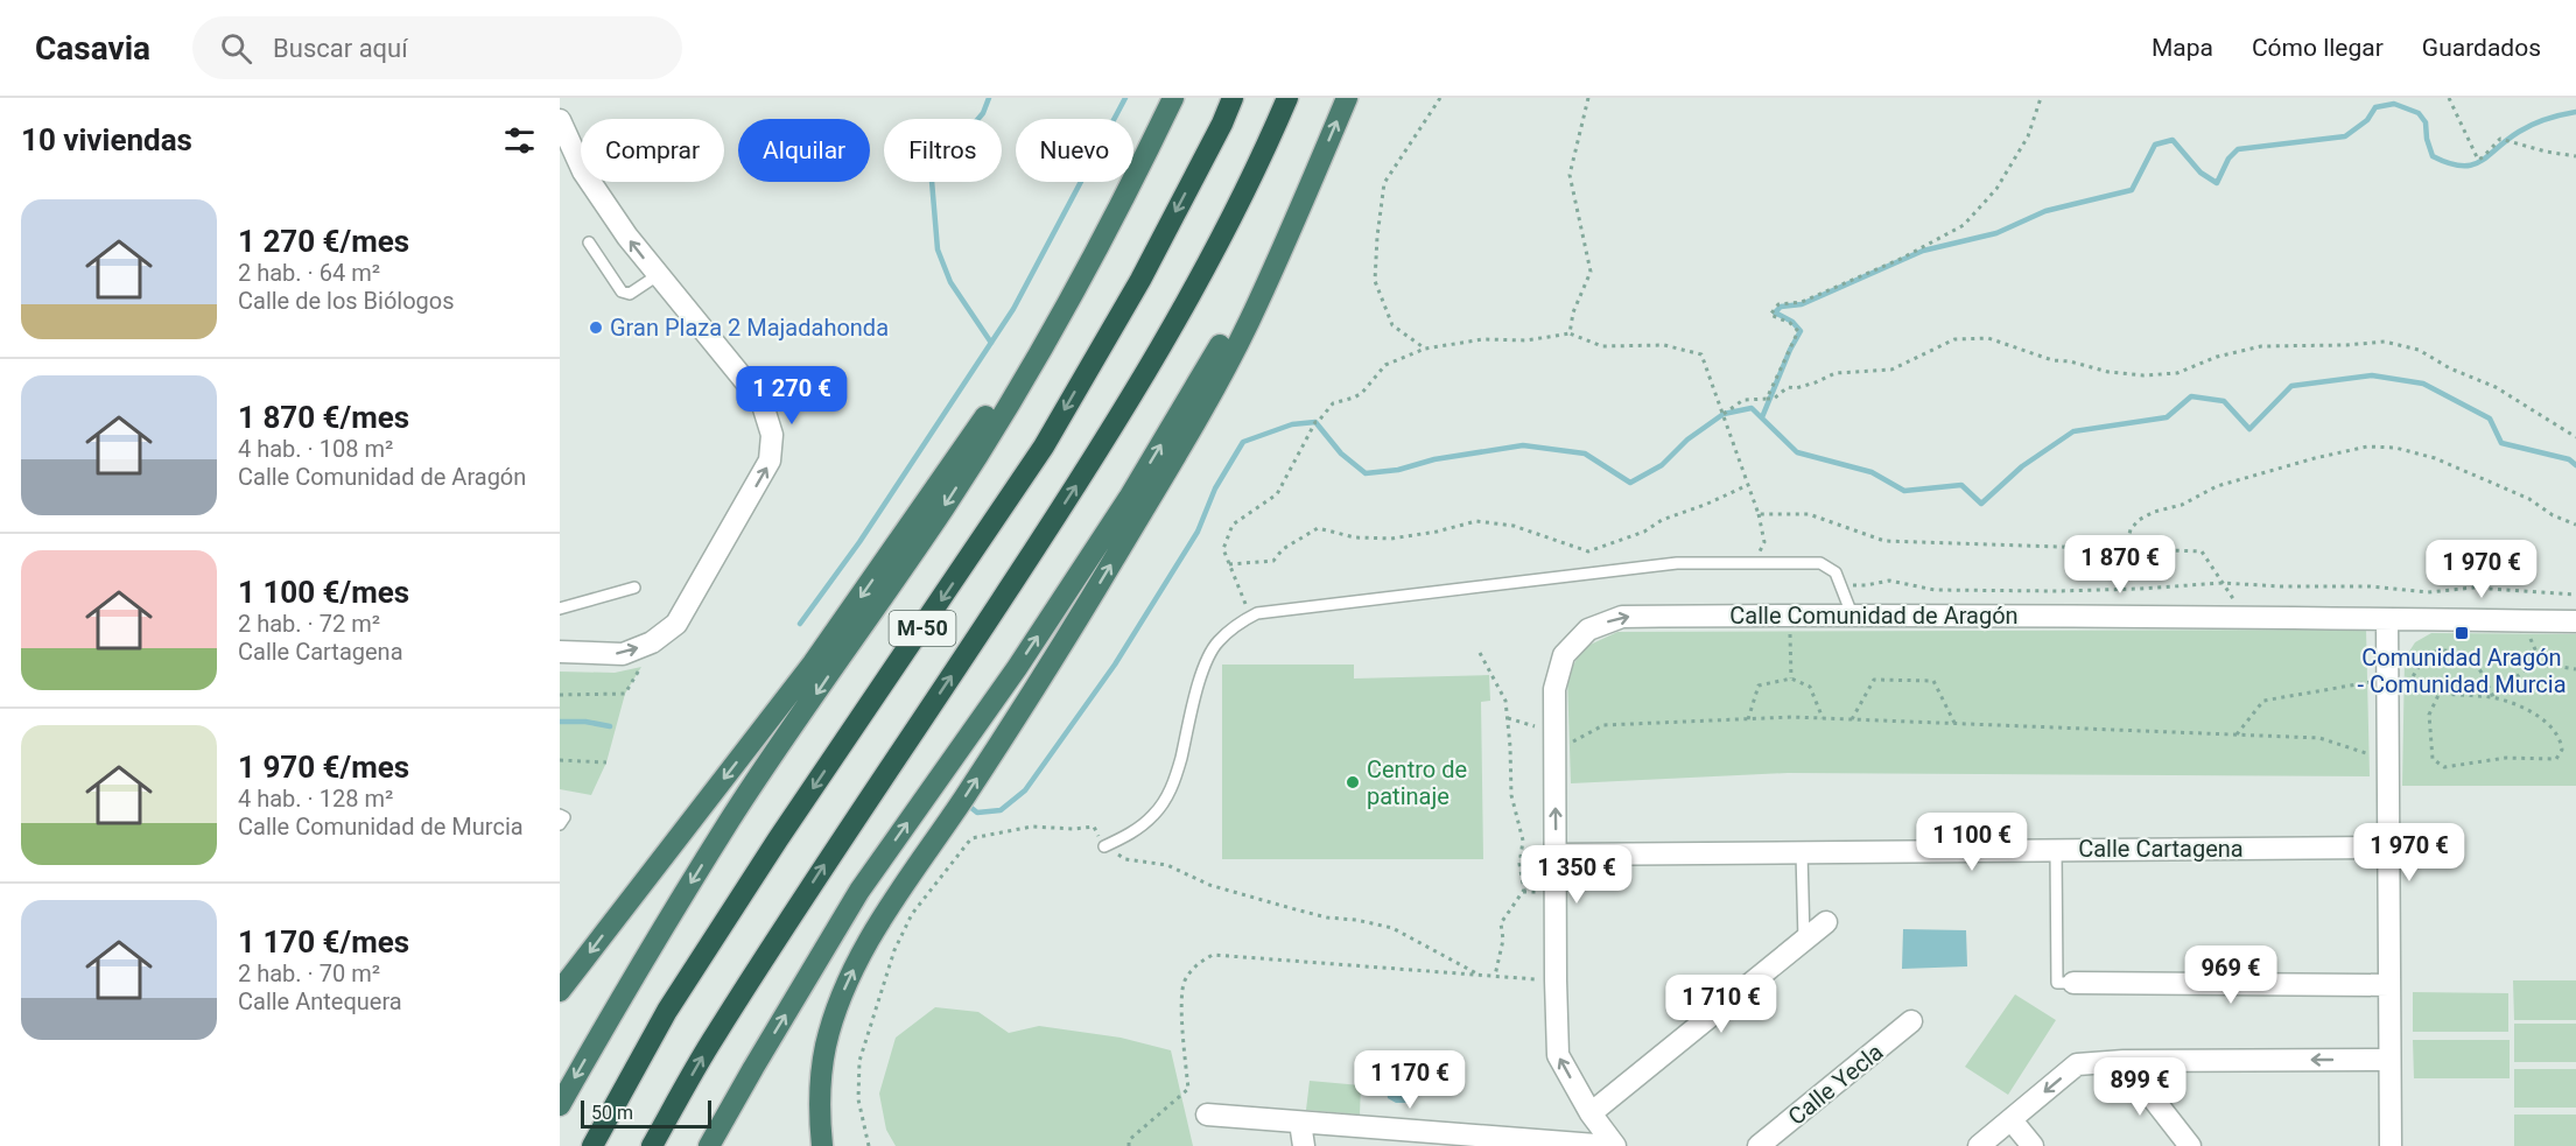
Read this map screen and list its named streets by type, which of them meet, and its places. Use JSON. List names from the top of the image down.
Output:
{
  "streets": {
    "highway": ["M-50"],
    "street": ["Calle Comunidad de Aragón", "Calle Cartagena", "Calle Yecla"]
  },
  "places": {
    "other": ["Gran Plaza 2 Majadahonda", "Centro de patinaje"],
    "transit": ["Comunidad Aragón - Comunidad Murcia"]
  },
  "scale_bar": "50 m",
  "page": {
    "header": "Casavia",
    "search": "Buscar aquí",
    "nav": ["Mapa", "Cómo llegar", "Guardados"],
    "heading": "10 viviendas",
    "chip": [
      "Comprar",
      "Alquilar",
      "Filtros",
      "Nuevo"
    ],
    "list": [
      {
        "name": "1 270 €/mes",
        "note": "2 hab. · 64 m² · Calle de los Biólogos"
      },
      {
        "name": "1 870 €/mes",
        "note": "4 hab. · 108 m² · Calle Comunidad de Aragón"
      },
      {
        "name": "1 100 €/mes",
        "note": "2 hab. · 72 m² · Calle Cartagena"
      },
      {
        "name": "1 970 €/mes",
        "note": "4 hab. · 128 m² · Calle Comunidad de Murcia"
      },
      {
        "name": "1 170 €/mes",
        "note": "2 hab. · 70 m² · Calle Antequera"
      }
    ],
    "price": [
      "1 270 €",
      "1 870 €",
      "1 970 €",
      "1 100 €",
      "1 970 €",
      "1 350 €",
      "969 €",
      "1 710 €",
      "1 170 €",
      "899 €"
    ],
    "scale": "50 m"
  }
}
